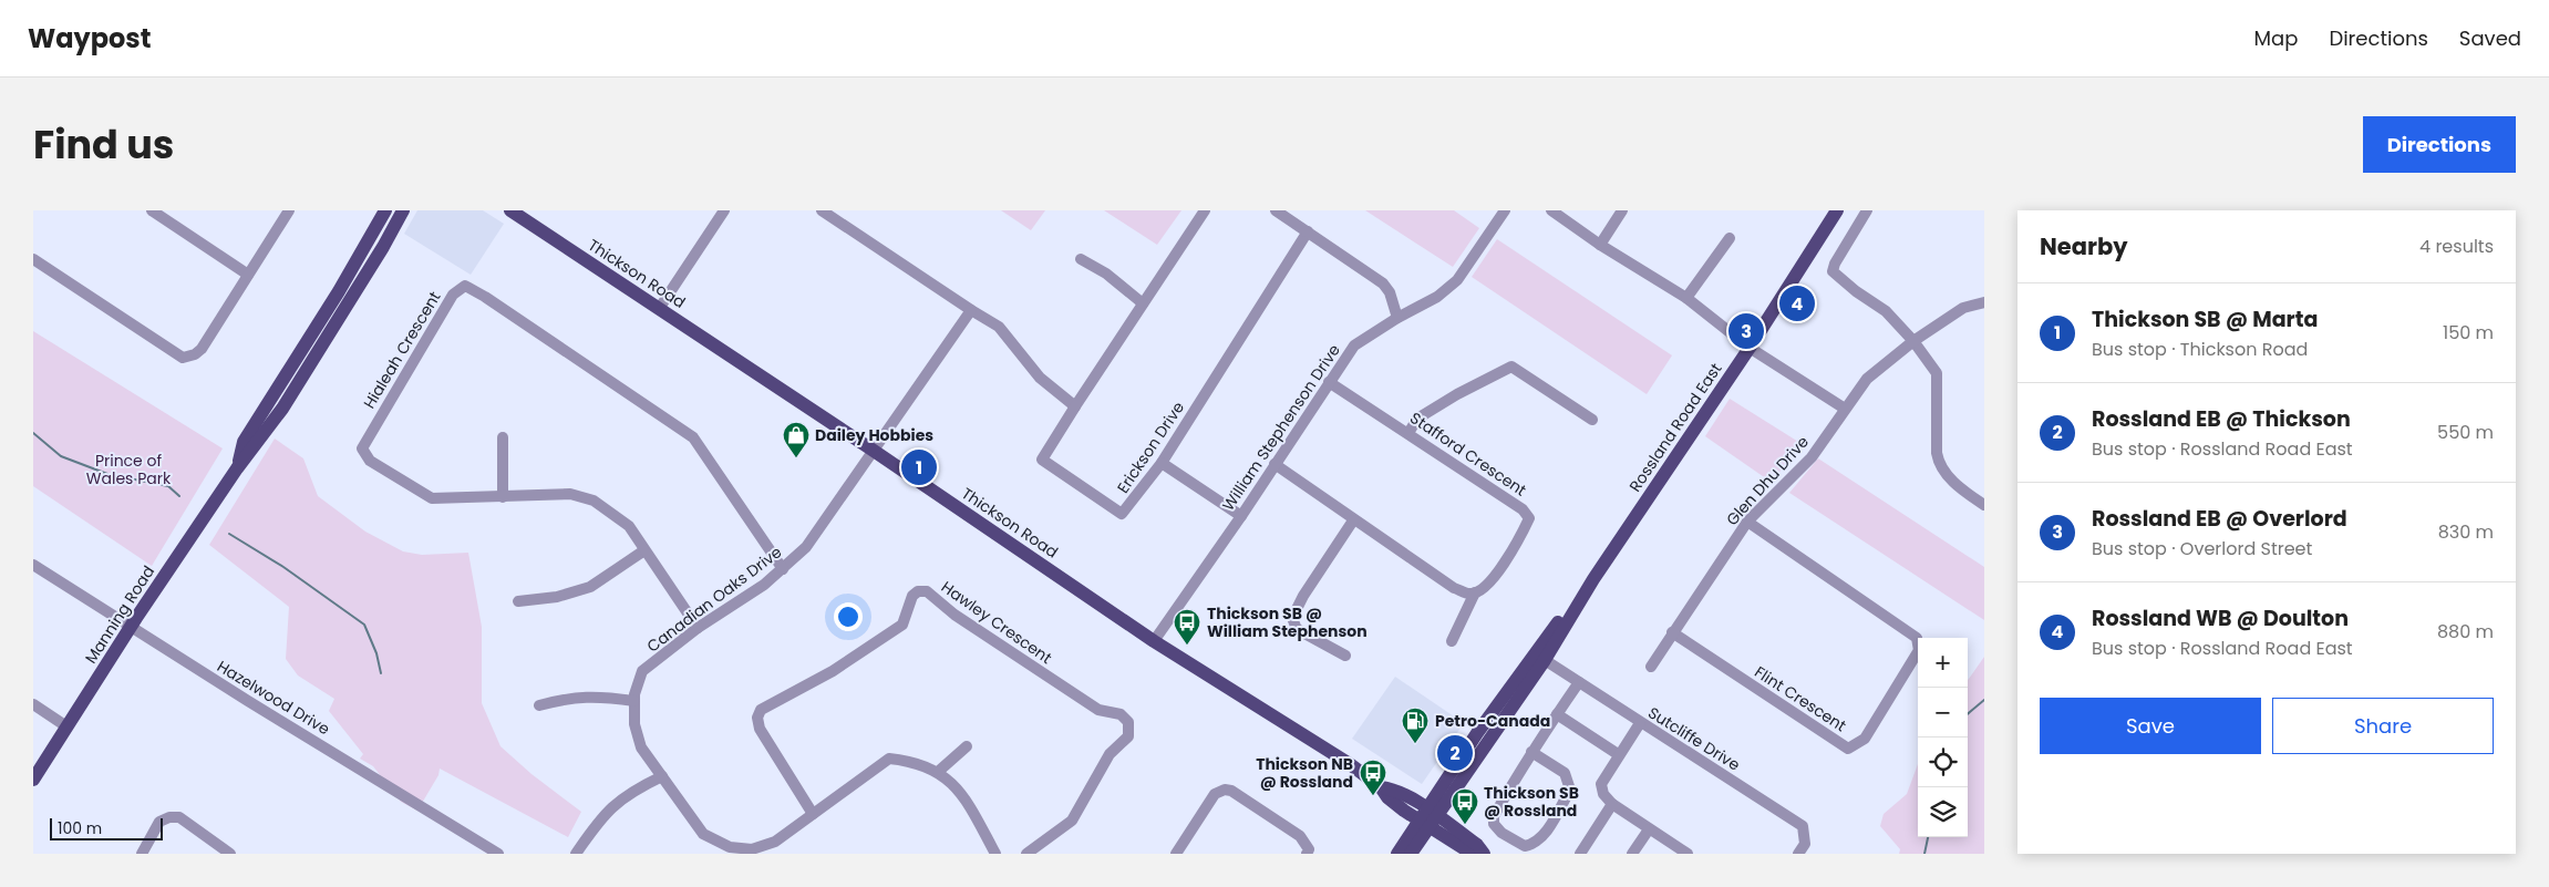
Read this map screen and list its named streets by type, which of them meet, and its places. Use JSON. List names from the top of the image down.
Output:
{
  "streets": {
    "main road": ["Thickson Road", "Rossland Road East", "Manning Road"],
    "street": [
      "Hialeah Crescent",
      "William Stephenson Drive",
      "Erickson Drive",
      "Stafford Crescent",
      "Glen Dhu Drive",
      "Canadian Oaks Drive",
      "Hawley Crescent",
      "Hazelwood Drive",
      "Flint Crescent",
      "Sutcliffe Drive"
    ]
  },
  "crossings": [
    ["Thickson Road", "William Stephenson Drive"],
    ["Thickson Road", "Rossland Road East"],
    ["Thickson Road", "Canadian Oaks Drive"],
    ["Hialeah Crescent", "Canadian Oaks Drive"],
    ["William Stephenson Drive", "Stafford Crescent"],
    ["Rossland Road East", "Sutcliffe Drive"],
    ["Glen Dhu Drive", "Flint Crescent"],
    ["Canadian Oaks Drive", "Hawley Crescent"],
    ["Manning Road", "Hazelwood Drive"]
  ],
  "parks": ["Prince of Wales Park"],
  "places": {
    "shop": ["Dailey Hobbies"],
    "bus stop": ["Thickson SB @ William Stephenson", "Thickson NB @ Rossland", "Thickson SB @ Rossland"],
    "fuel station": ["Petro-Canada"]
  },
  "scale_bar": "100 m",
  "page": {
    "header": "Waypost",
    "nav": ["Map", "Directions", "Saved"],
    "title": "Find us",
    "buttons": [
      "Directions",
      ["Save", "Share"]
    ],
    "heading": ["Nearby", "4 results"],
    "list": [
      {
        "mark": "1",
        "name": "Thickson SB @ Marta",
        "note": "Bus stop · Thickson Road",
        "value": "150 m"
      },
      {
        "mark": "2",
        "name": "Rossland EB @ Thickson",
        "note": "Bus stop · Rossland Road East",
        "value": "550 m"
      },
      {
        "mark": "3",
        "name": "Rossland EB @ Overlord",
        "note": "Bus stop · Overlord Street",
        "value": "830 m"
      },
      {
        "mark": "4",
        "name": "Rossland WB @ Doulton",
        "note": "Bus stop · Rossland Road East",
        "value": "880 m"
      }
    ],
    "pins": [
      "4",
      "3",
      "1",
      "2"
    ],
    "map_buttons": ["+", "−"],
    "scale": "100 m"
  }
}
